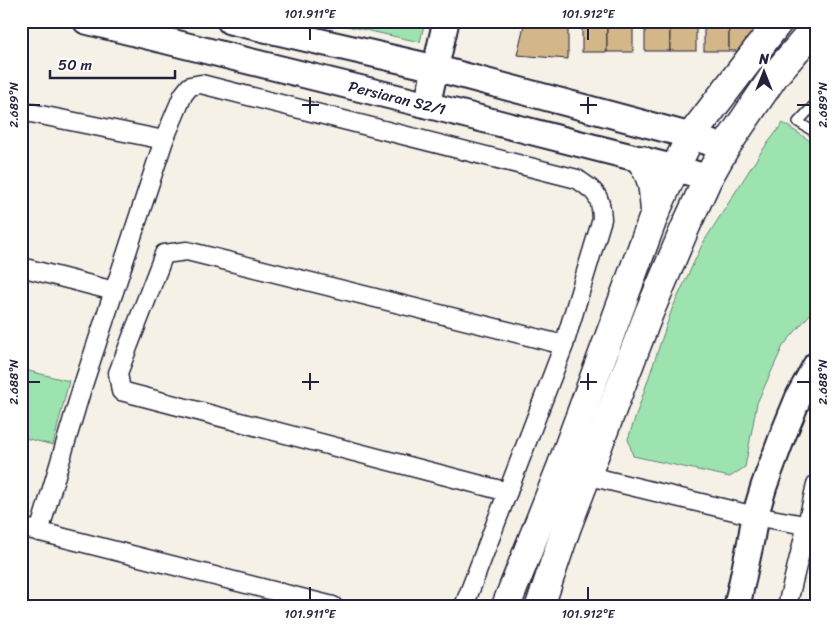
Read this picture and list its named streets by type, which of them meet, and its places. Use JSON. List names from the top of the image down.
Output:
{
  "streets": {
    "street": ["Persiaran S2/1"]
  },
  "scale_bar": "50 m",
  "north": "top",
  "coordinates": [
    "101.911°E",
    "101.912°E",
    "2.689°N",
    "2.688°N"
  ]
}
